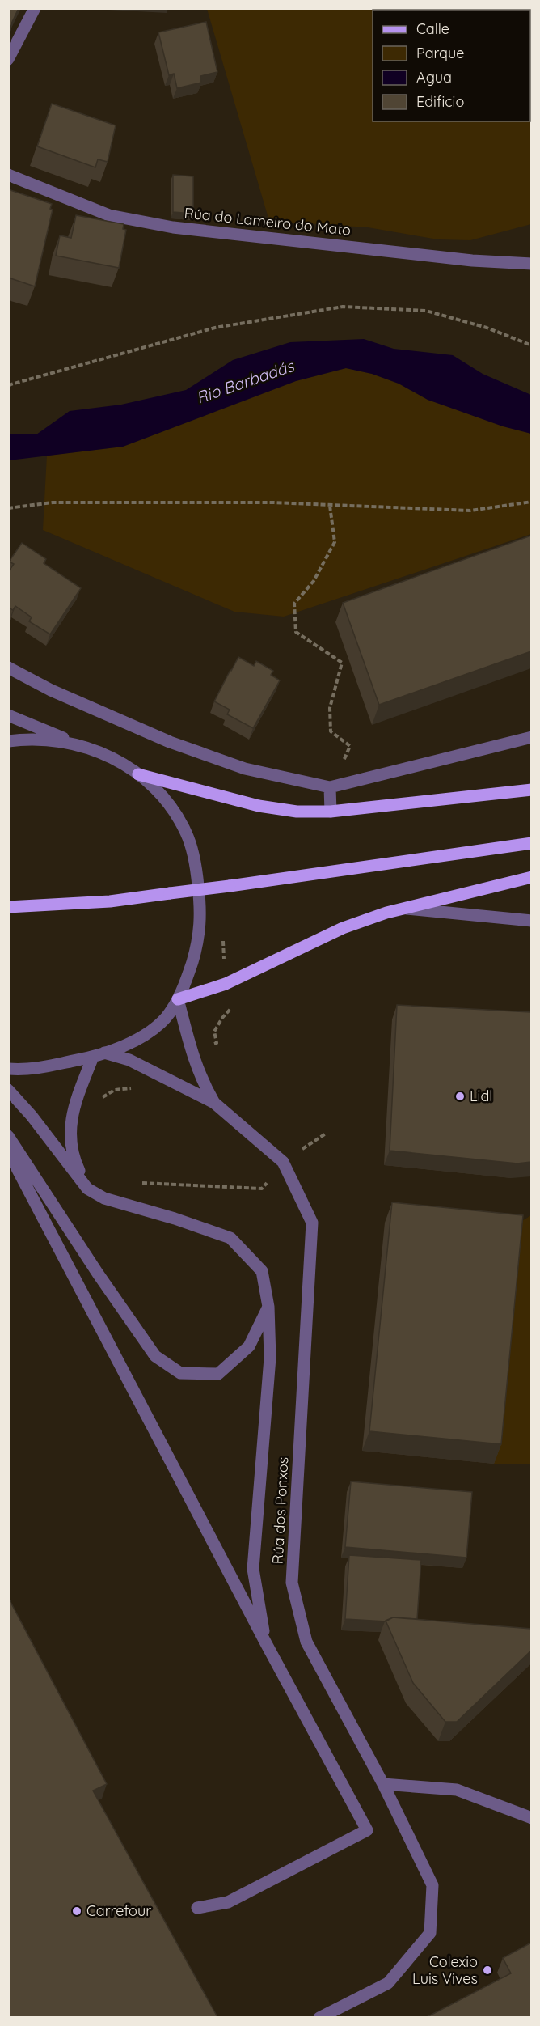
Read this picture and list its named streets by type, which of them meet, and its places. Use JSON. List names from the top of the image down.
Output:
{
  "streets": {
    "street": ["Rúa do Lameiro do Mato", "Rúa dos Ponxos"]
  },
  "water": ["Rio Barbadás"],
  "places": ["Lidl", "Carrefour", "Colexio Luis Vives"],
  "legend": [
    "Calle",
    "Parque",
    "Agua",
    "Edificio"
  ]
}
